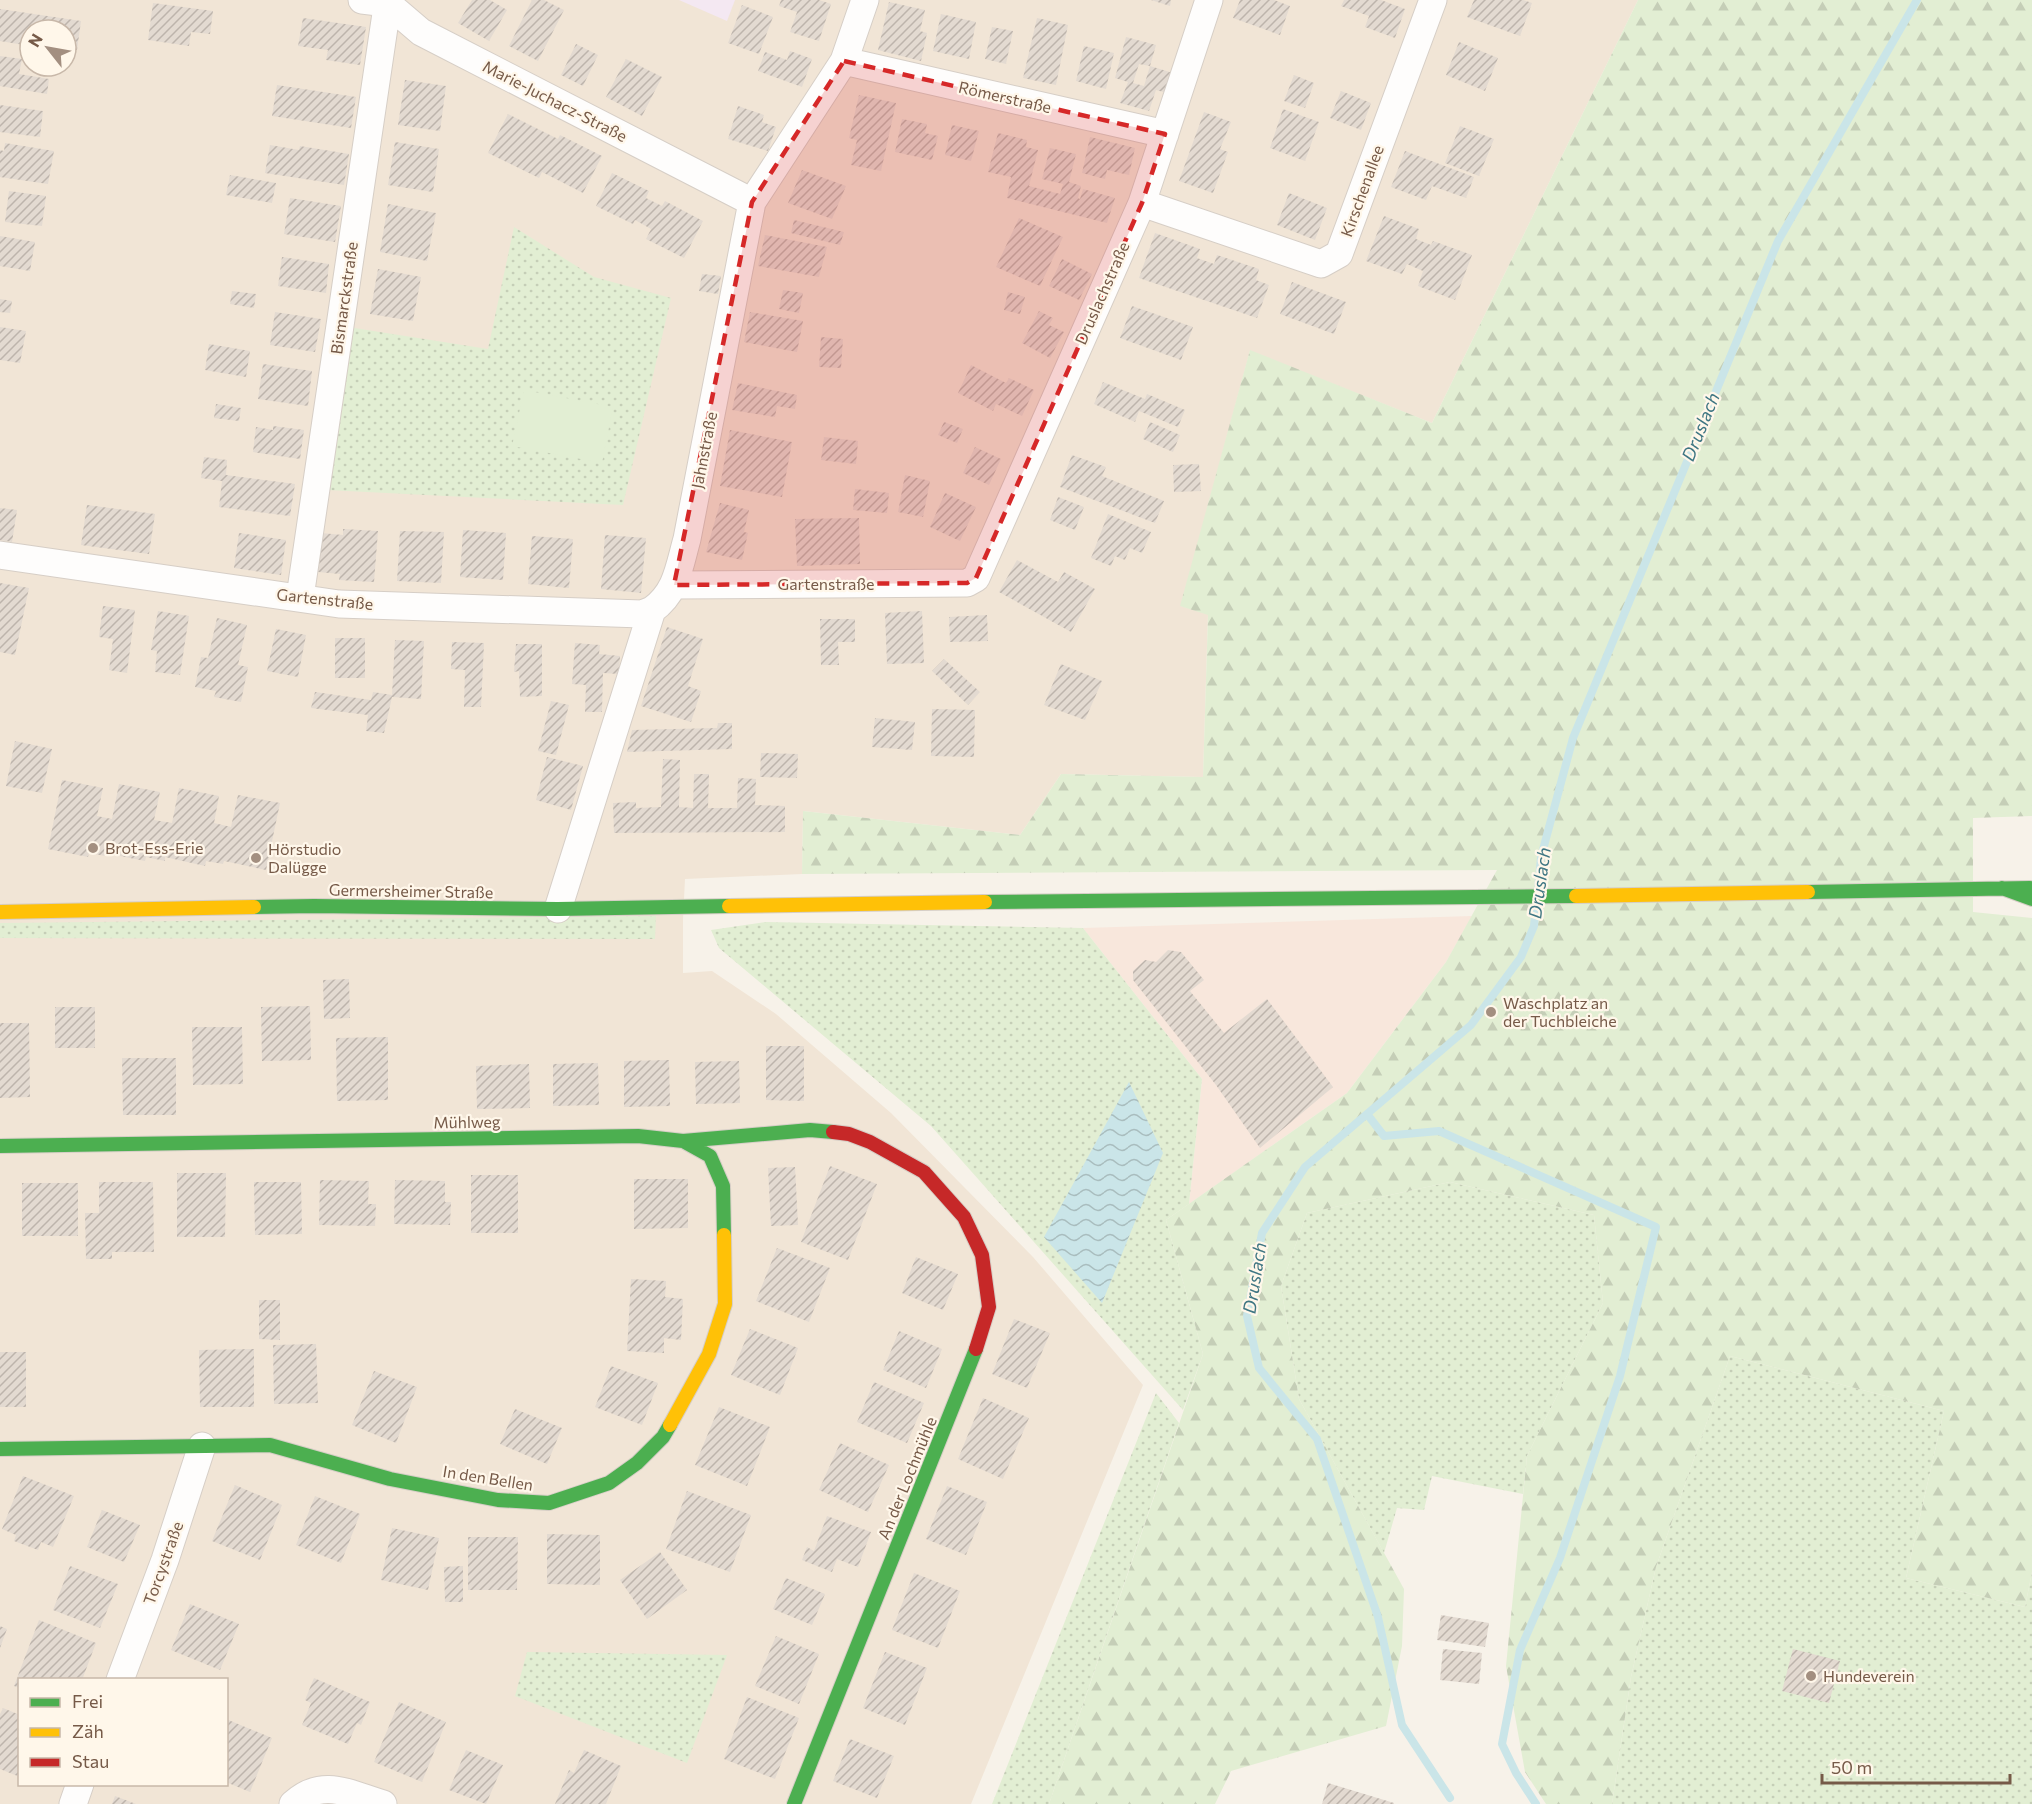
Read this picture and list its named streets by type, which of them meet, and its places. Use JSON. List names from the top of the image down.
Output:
{
  "streets": {
    "main road": [
      "Germersheimer Straße",
      "Mühlweg",
      "In den Bellen",
      "An der Lochmühle"
    ],
    "street": [
      "Römerstraße",
      "Marie-Juchacz-Straße",
      "Kirschenallee",
      "Druslachstraße",
      "Bismarckstraße",
      "Jahnstraße",
      "Gartenstraße",
      "Torcystraße"
    ]
  },
  "crossings": [
    ["Römerstraße", "Druslachstraße"],
    ["Römerstraße", "Jahnstraße"],
    ["Marie-Juchacz-Straße", "Bismarckstraße"],
    ["Marie-Juchacz-Straße", "Jahnstraße"],
    ["Kirschenallee", "Druslachstraße"],
    ["Druslachstraße", "Gartenstraße"],
    ["Bismarckstraße", "Gartenstraße"],
    ["Jahnstraße", "Gartenstraße"],
    ["Jahnstraße", "Germersheimer Straße"],
    ["Mühlweg", "In den Bellen"],
    ["Mühlweg", "An der Lochmühle"],
    ["In den Bellen", "Torcystraße"]
  ],
  "water": ["Druslach"],
  "places": [
    "Brot-Ess-Erie",
    "Hörstudio Dalügge",
    "Waschplatz an der Tuchbleiche",
    "Hundeverein"
  ],
  "legend": ["Frei", "Zäh", "Stau"],
  "scale_bar": "50 m",
  "north": "top left"
}
